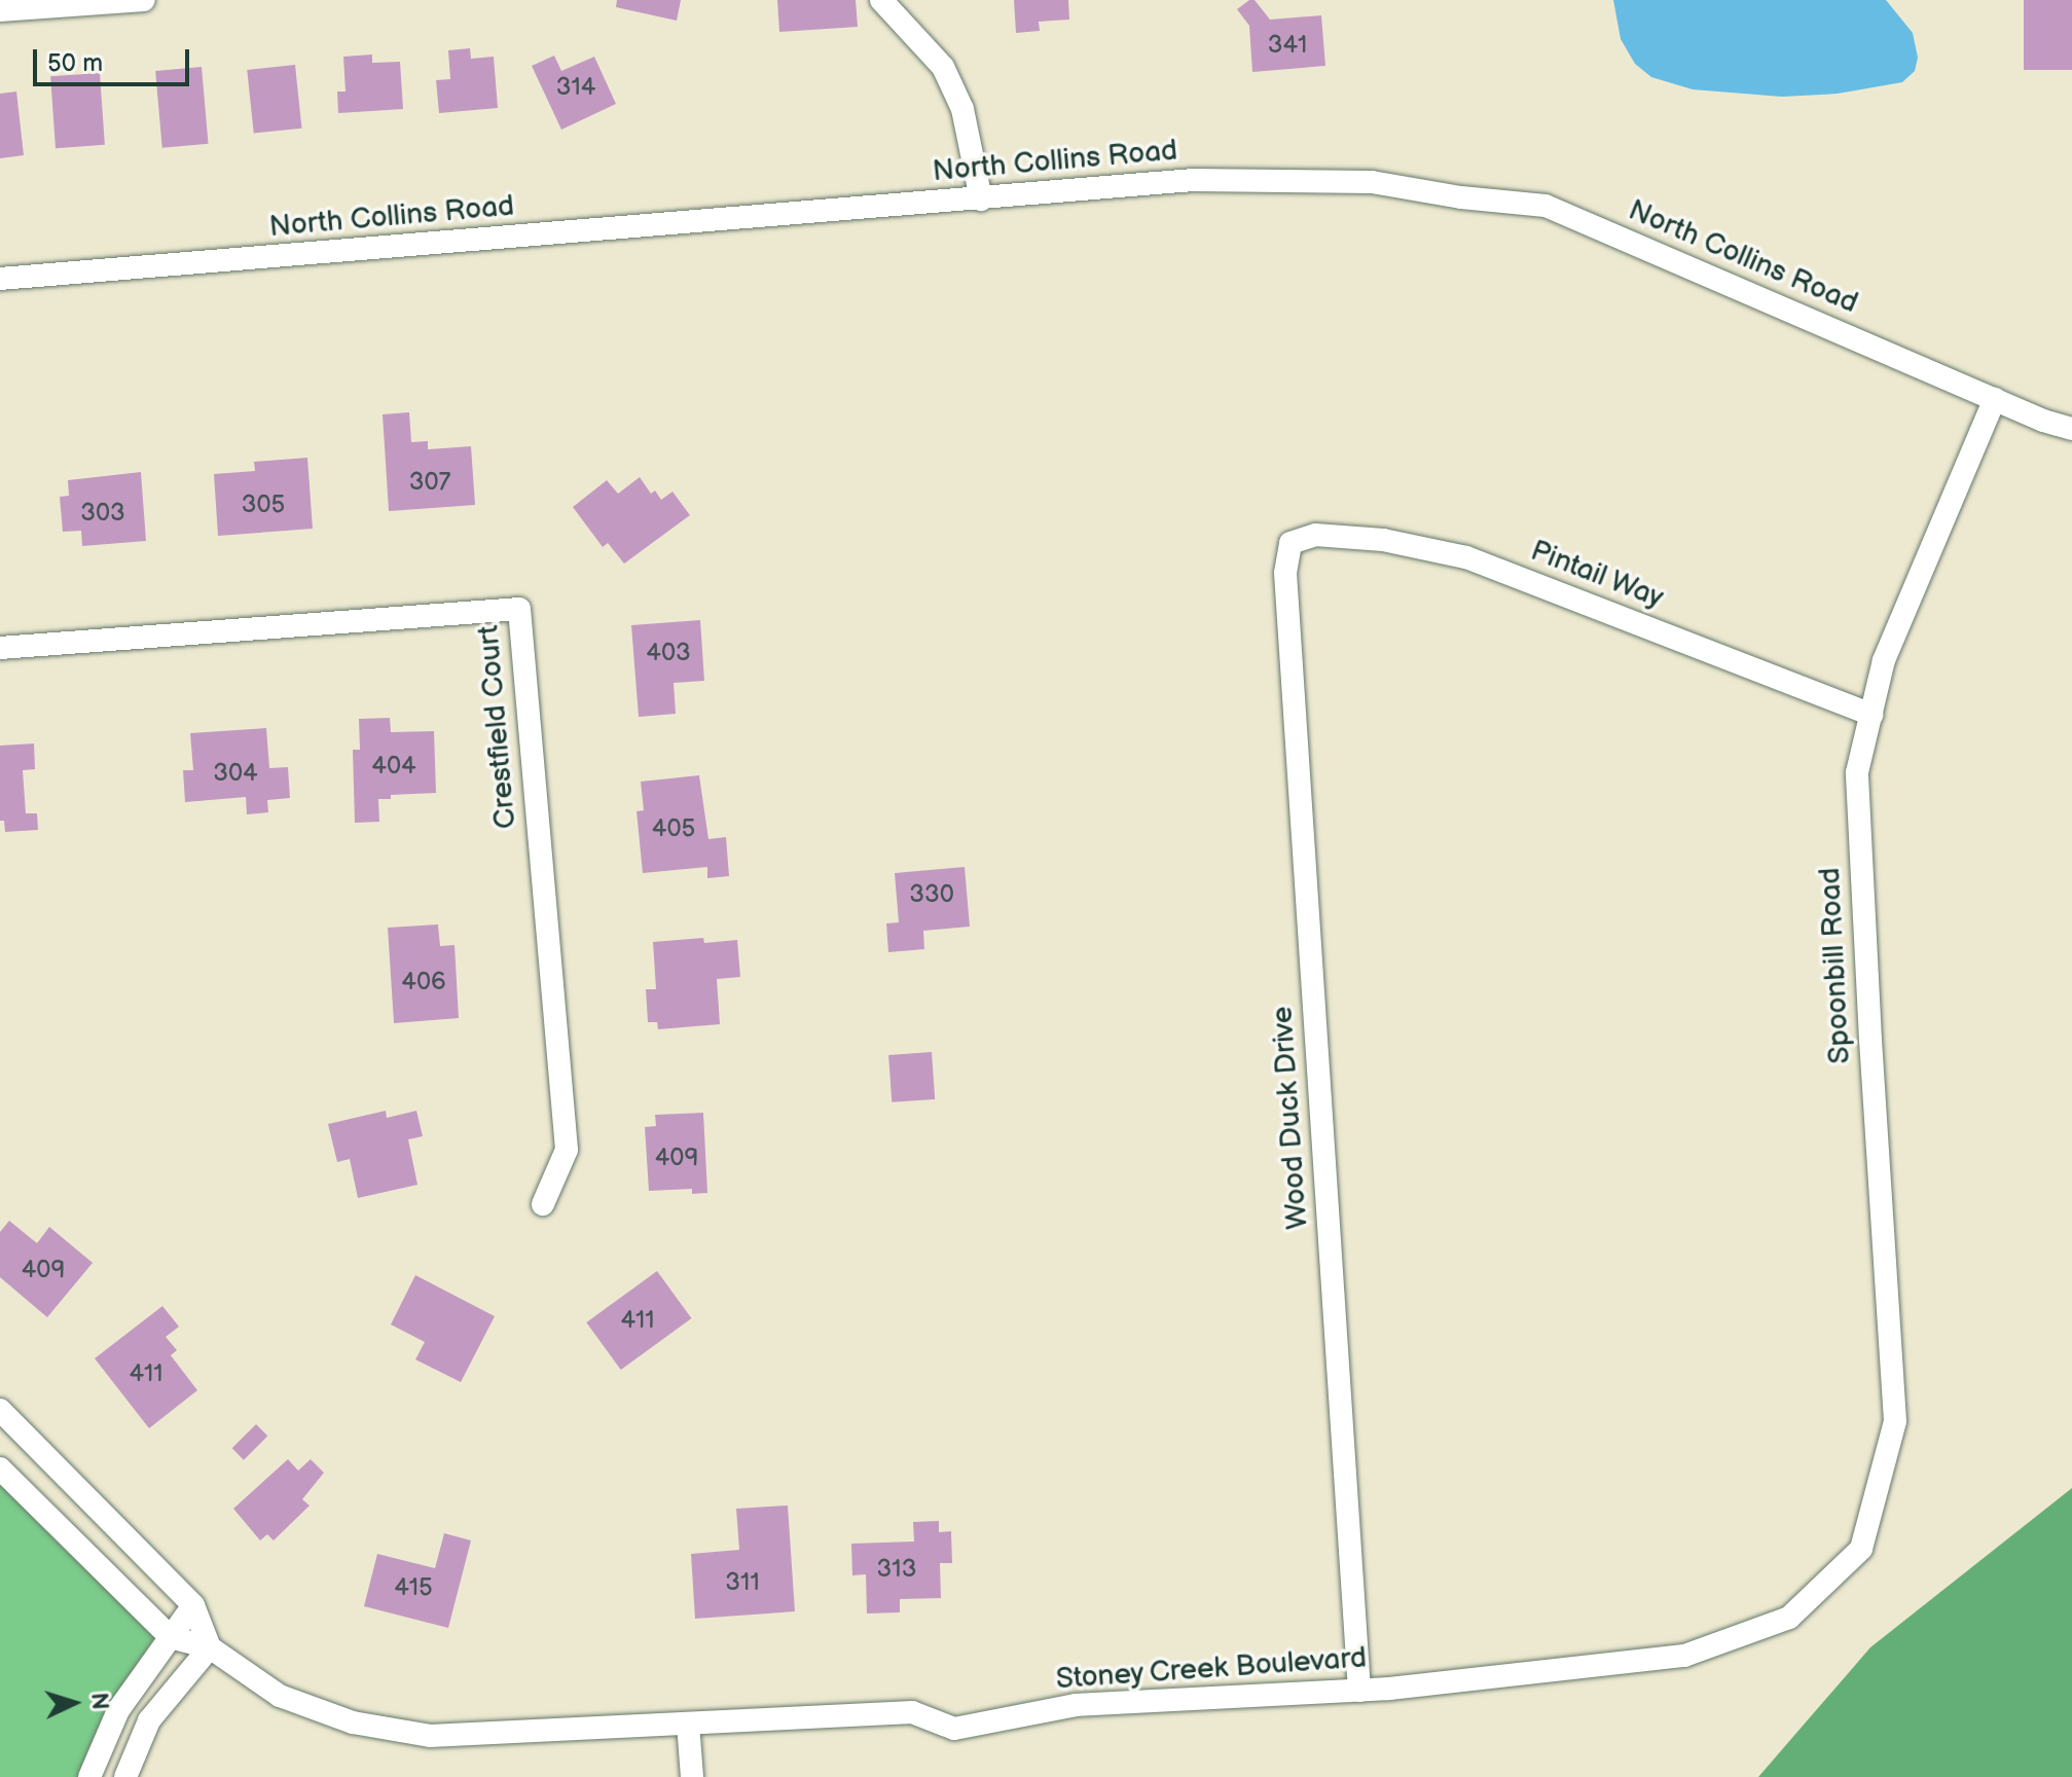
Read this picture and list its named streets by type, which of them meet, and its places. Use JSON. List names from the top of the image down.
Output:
{
  "streets": {
    "street": [
      "North Collins Road",
      "Pintail Way",
      "Crestfield Court",
      "Spoonbill Road",
      "Wood Duck Drive",
      "Stoney Creek Boulevard"
    ]
  },
  "crossings": [
    ["North Collins Road", "Spoonbill Road"],
    ["Pintail Way", "Spoonbill Road"],
    ["Pintail Way", "Wood Duck Drive"],
    ["Spoonbill Road", "Stoney Creek Boulevard"],
    ["Wood Duck Drive", "Stoney Creek Boulevard"]
  ],
  "house_numbers": [
    "341",
    "314",
    "307",
    "305",
    "303",
    "403",
    "404",
    "304",
    "405",
    "330",
    "406",
    "409",
    "409",
    "411",
    "411",
    "313",
    "311",
    "415"
  ],
  "scale_bar": "50 m",
  "north": "right"
}
